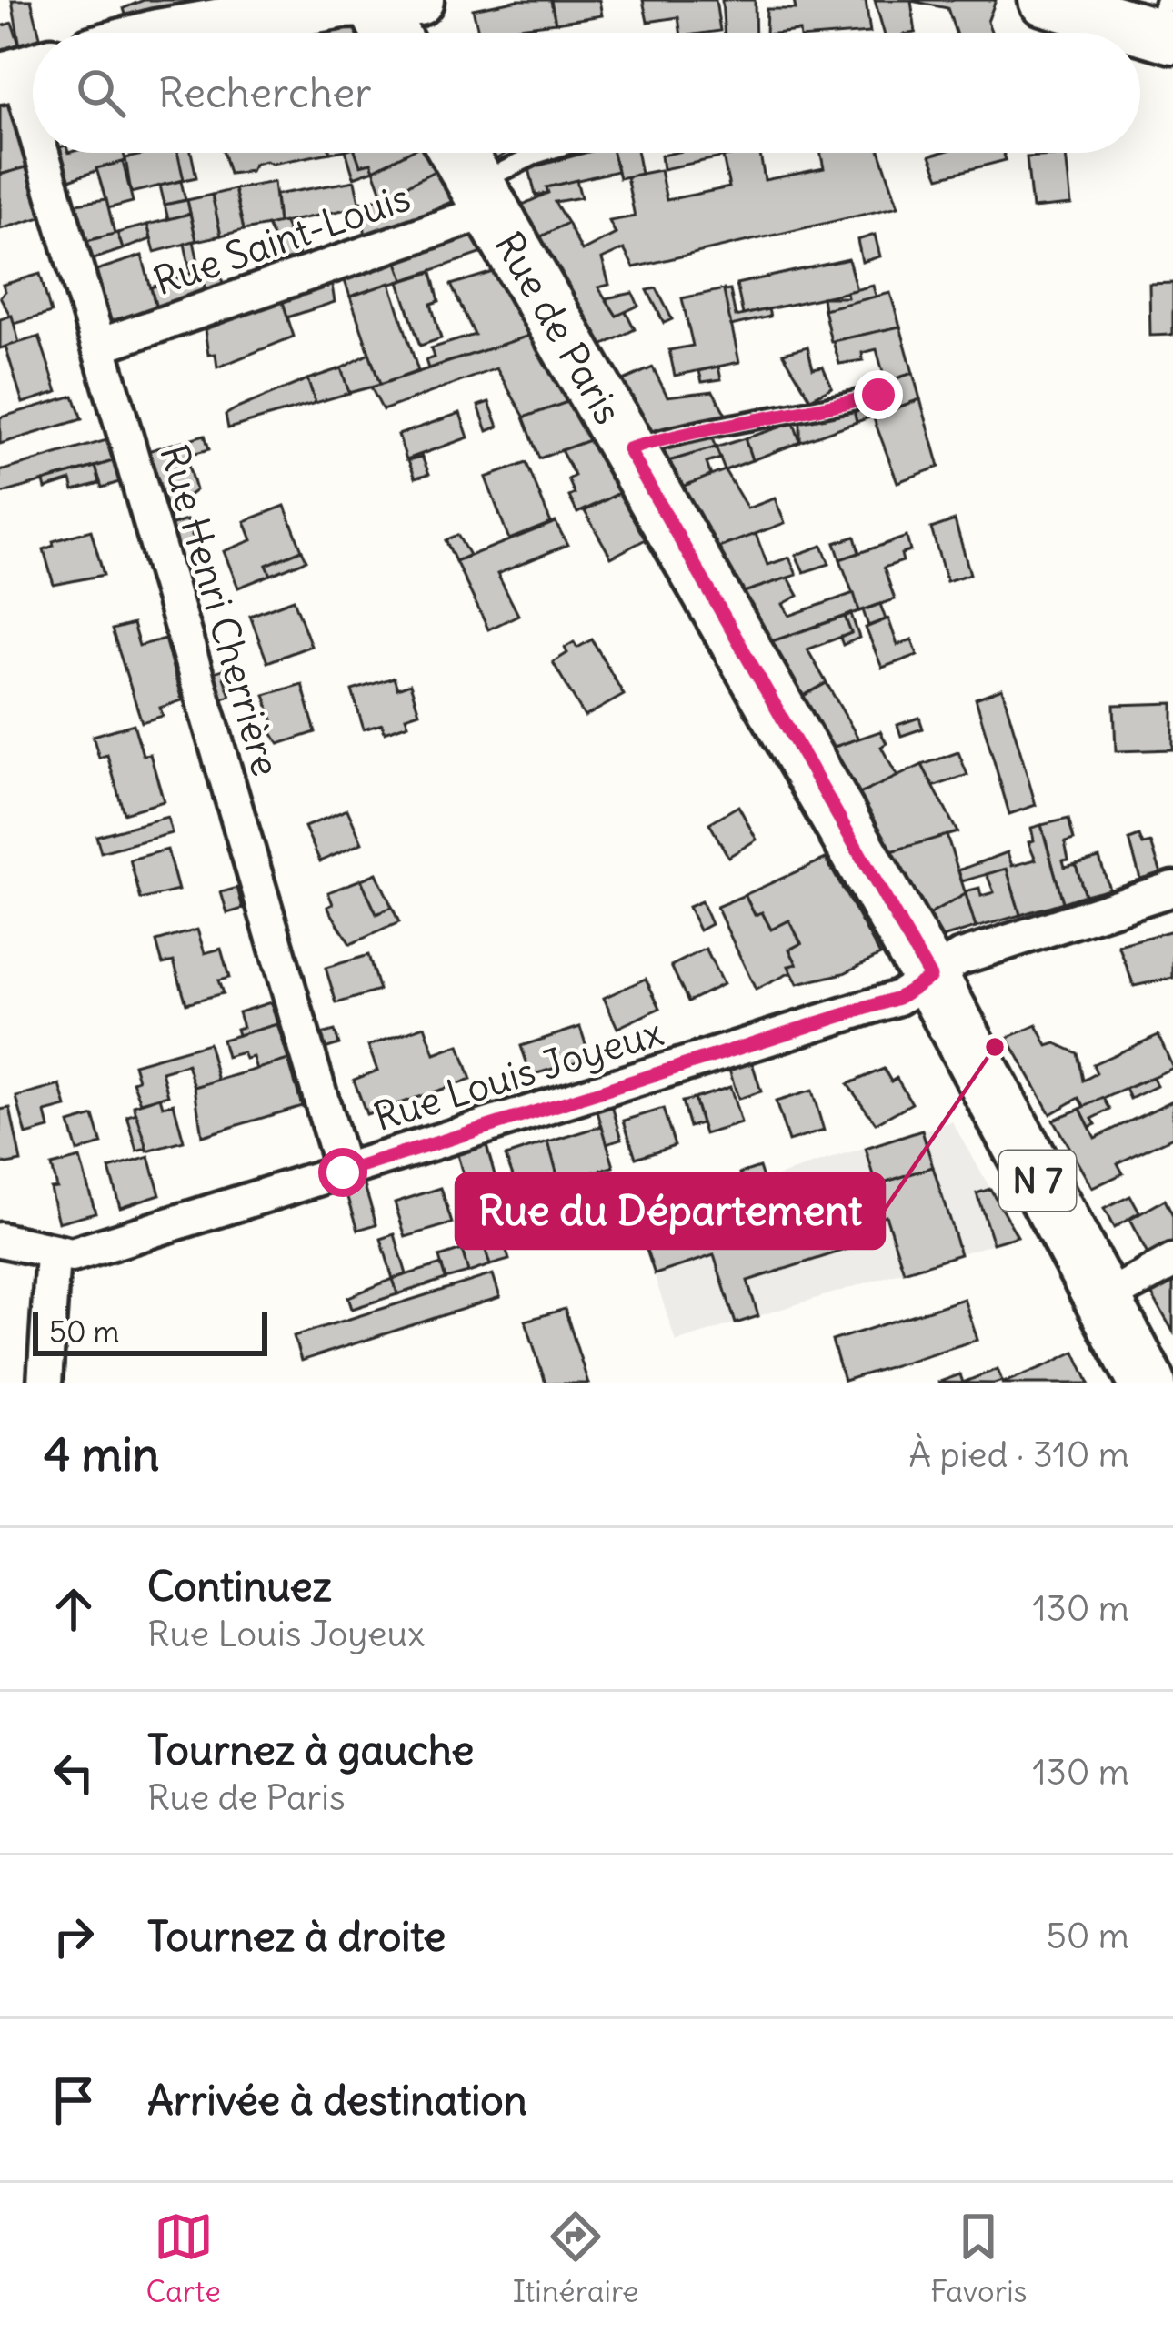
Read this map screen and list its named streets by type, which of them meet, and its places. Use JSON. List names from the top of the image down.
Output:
{
  "streets": {
    "main road": ["Rue de Paris", "N 7"],
    "street": ["Rue Saint-Louis", "Rue Henri Cherrière", "Rue Louis Joyeux"]
  },
  "crossings": [
    ["Rue Saint-Louis", "Rue de Paris"],
    ["Rue Saint-Louis", "Rue Henri Cherrière"],
    ["Rue de Paris", "Rue Louis Joyeux"],
    ["Rue de Paris", "N 7"],
    ["Rue Henri Cherrière", "Rue Louis Joyeux"],
    ["Rue Louis Joyeux", "N 7"]
  ],
  "places": ["Rue du Département"],
  "scale_bar": "50 m",
  "page": {
    "search": "Rechercher",
    "scale": "50 m",
    "heading": ["4 min", "À pied · 310 m"],
    "list": [
      ["Continuez", "Rue Louis Joyeux", "130 m"],
      ["Tournez à gauche", "Rue de Paris", "130 m"],
      ["Tournez à droite", "50 m"],
      "Arrivée à destination"
    ],
    "nav": ["Carte", "Itinéraire", "Favoris"]
  }
}
